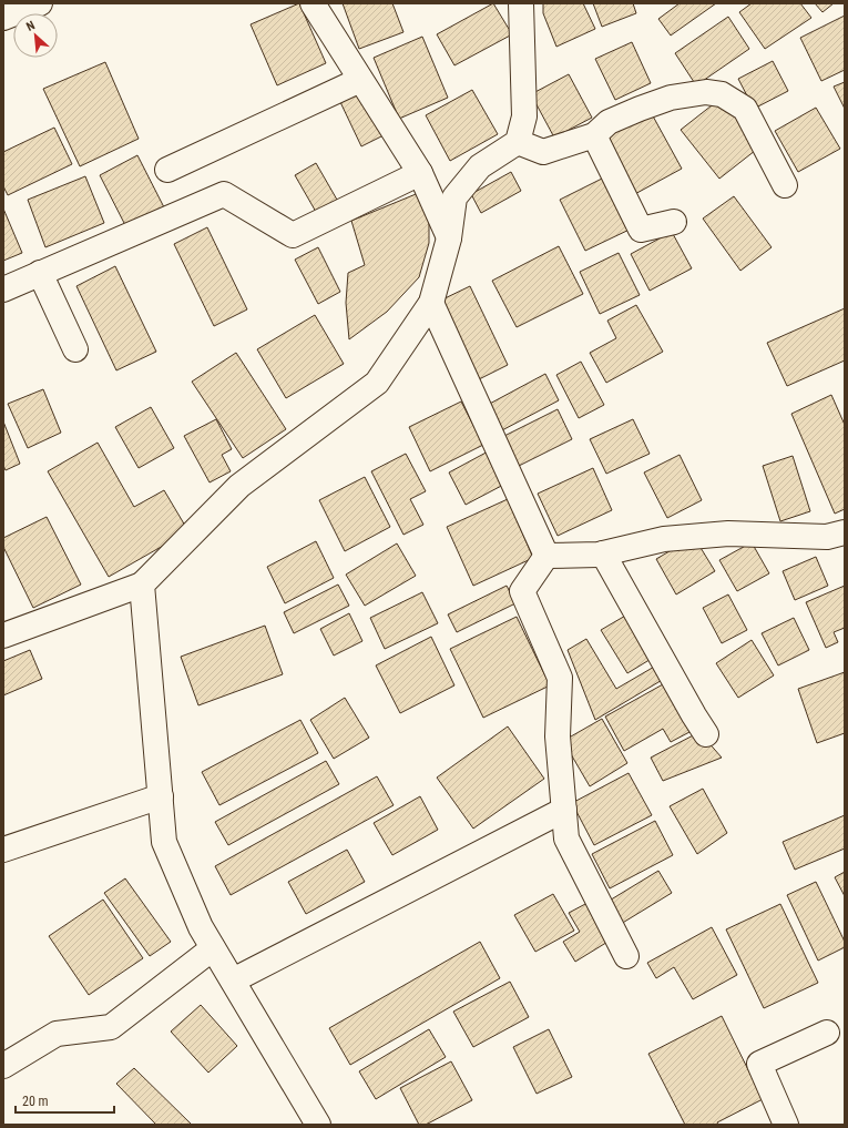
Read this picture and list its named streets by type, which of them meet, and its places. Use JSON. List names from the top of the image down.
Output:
{
  "scale_bar": "20 m",
  "north": "top left"
}
